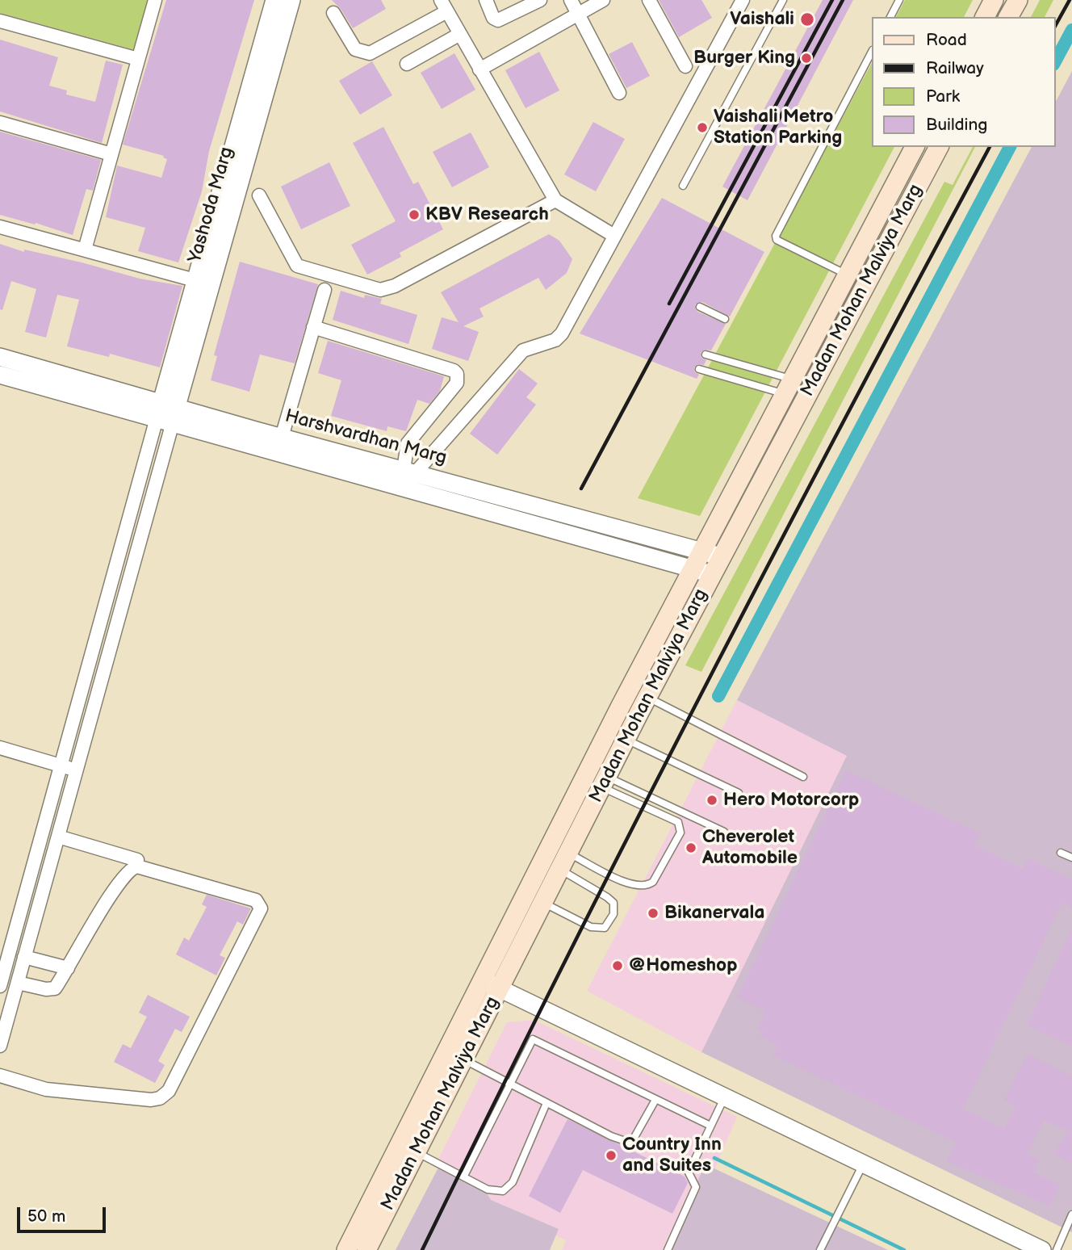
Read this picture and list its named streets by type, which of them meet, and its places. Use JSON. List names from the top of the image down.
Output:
{
  "streets": {
    "main road": ["Madan Mohan Malviya Marg"],
    "street": ["Yashoda Marg", "Harshvardhan Marg"]
  },
  "crossings": [
    ["Yashoda Marg", "Harshvardhan Marg"],
    ["Madan Mohan Malviya Marg", "Harshvardhan Marg"]
  ],
  "places": [
    "Vaishali",
    "Burger King",
    "Vaishali Metro Station Parking",
    "KBV Research",
    "Hero Motorcorp",
    "Cheverolet Automobile",
    "Bikanervala",
    "@Homeshop",
    "Country Inn and Suites"
  ],
  "legend": [
    "Road",
    "Railway",
    "Park",
    "Building"
  ],
  "scale_bar": "50 m"
}
